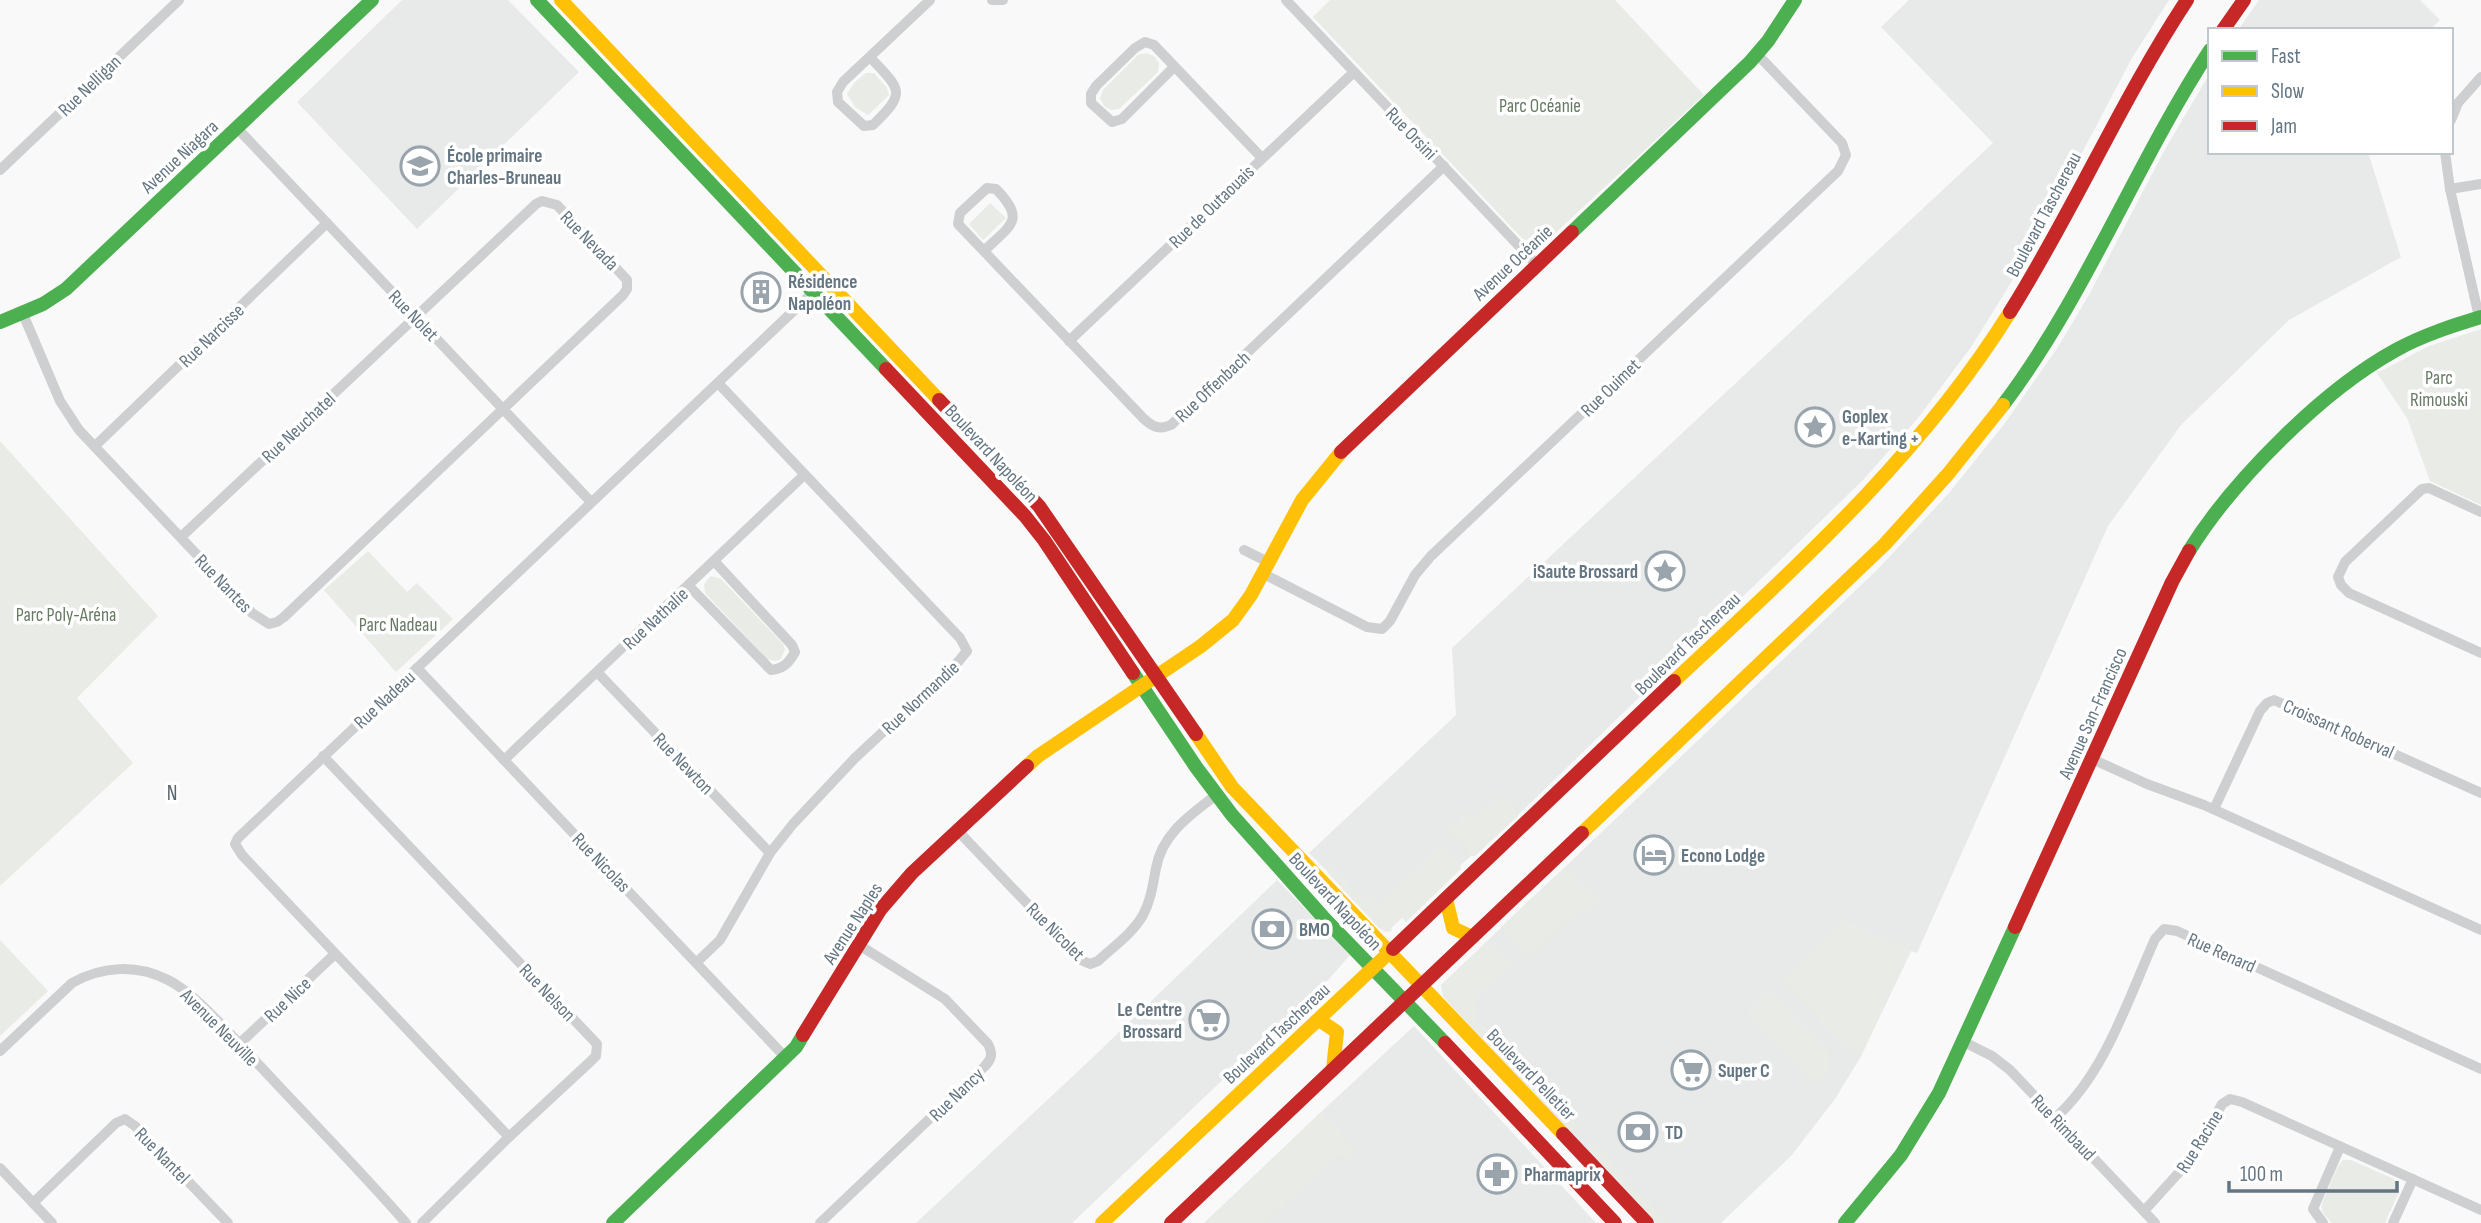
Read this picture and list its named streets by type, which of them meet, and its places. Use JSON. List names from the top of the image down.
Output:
{
  "streets": {
    "street": [
      "Rue Nelligan",
      "Rue Orsini",
      "Avenue Niagara",
      "Rue de Outaouais",
      "Boulevard Taschereau",
      "Rue Nevada",
      "Avenue Océanie",
      "Rue Nolet",
      "Rue Narcisse",
      "Rue Offenbach",
      "Rue Ouimet",
      "Rue Neuchatel",
      "Boulevard Napoléon",
      "Rue Nantes",
      "Rue Nathalie",
      "Rue Normandie",
      "Rue Nadeau",
      "Avenue San-Francisco",
      "Croissant Roberval",
      "Rue Newton",
      "Rue Nicolas",
      "Avenue Naples",
      "Rue Nicolet",
      "Rue Renard",
      "Rue Nelson",
      "Rue Nice",
      "Avenue Neuville",
      "Boulevard Pelletier",
      "Rue Nancy",
      "Rue Rimbaud",
      "Rue Racine",
      "Rue Nantel"
    ]
  },
  "crossings": [
    ["Rue Orsini", "Rue de Outaouais"],
    ["Rue Orsini", "Avenue Océanie"],
    ["Rue Orsini", "Rue Offenbach"],
    ["Avenue Niagara", "Rue Nolet"],
    ["Avenue Niagara", "Rue Nantes"],
    ["Rue de Outaouais", "Rue Offenbach"],
    ["Boulevard Taschereau", "Boulevard Napoléon"],
    ["Boulevard Taschereau", "Boulevard Pelletier"],
    ["Rue Nevada", "Rue Nolet"],
    ["Rue Nevada", "Rue Neuchatel"],
    ["Rue Nevada", "Rue Nantes"],
    ["Avenue Océanie", "Rue Ouimet"],
    ["Avenue Océanie", "Boulevard Napoléon"],
    ["Avenue Océanie", "Avenue Naples"],
    ["Rue Nolet", "Rue Narcisse"],
    ["Rue Nolet", "Rue Neuchatel"],
    ["Rue Nolet", "Rue Nantes"],
    ["Rue Nolet", "Rue Nadeau"],
    ["Rue Narcisse", "Rue Nantes"],
    ["Rue Neuchatel", "Rue Nantes"],
    ["Boulevard Napoléon", "Rue Nadeau"],
    ["Boulevard Napoléon", "Avenue Naples"],
    ["Boulevard Napoléon", "Rue Nicolet"],
    ["Boulevard Napoléon", "Boulevard Pelletier"],
    ["Rue Nathalie", "Rue Normandie"],
    ["Rue Nathalie", "Rue Newton"],
    ["Rue Nathalie", "Rue Nicolas"],
    ["Rue Normandie", "Rue Nadeau"],
    ["Rue Normandie", "Rue Newton"],
    ["Rue Normandie", "Rue Nicolas"],
    ["Rue Nadeau", "Rue Nicolas"],
    ["Rue Nadeau", "Rue Nelson"],
    ["Rue Nadeau", "Rue Nice"],
    ["Avenue San-Francisco", "Rue Rimbaud"],
    ["Rue Nicolas", "Avenue Naples"],
    ["Avenue Naples", "Rue Nicolet"],
    ["Avenue Naples", "Rue Nancy"],
    ["Rue Renard", "Rue Rimbaud"],
    ["Rue Nice", "Avenue Neuville"],
    ["Rue Rimbaud", "Rue Racine"]
  ],
  "districts": ["N"],
  "parks": [
    "Parc Océanie",
    "Parc Rimouski",
    "Parc Poly-Aréna",
    "Parc Nadeau"
  ],
  "places": {
    "school or university": ["École primaire Charles-Bruneau"],
    "building": ["Résidence Napoléon"],
    "place": ["Goplex e-Karting +", "iSaute Brossard"],
    "hotel": ["Econo Lodge"],
    "bank": ["BMO", "TD"],
    "supermarket": ["Le Centre Brossard", "Super C"],
    "pharmacy": ["Pharmaprix"]
  },
  "legend": ["Fast", "Slow", "Jam"],
  "scale_bar": "100 m"
}
